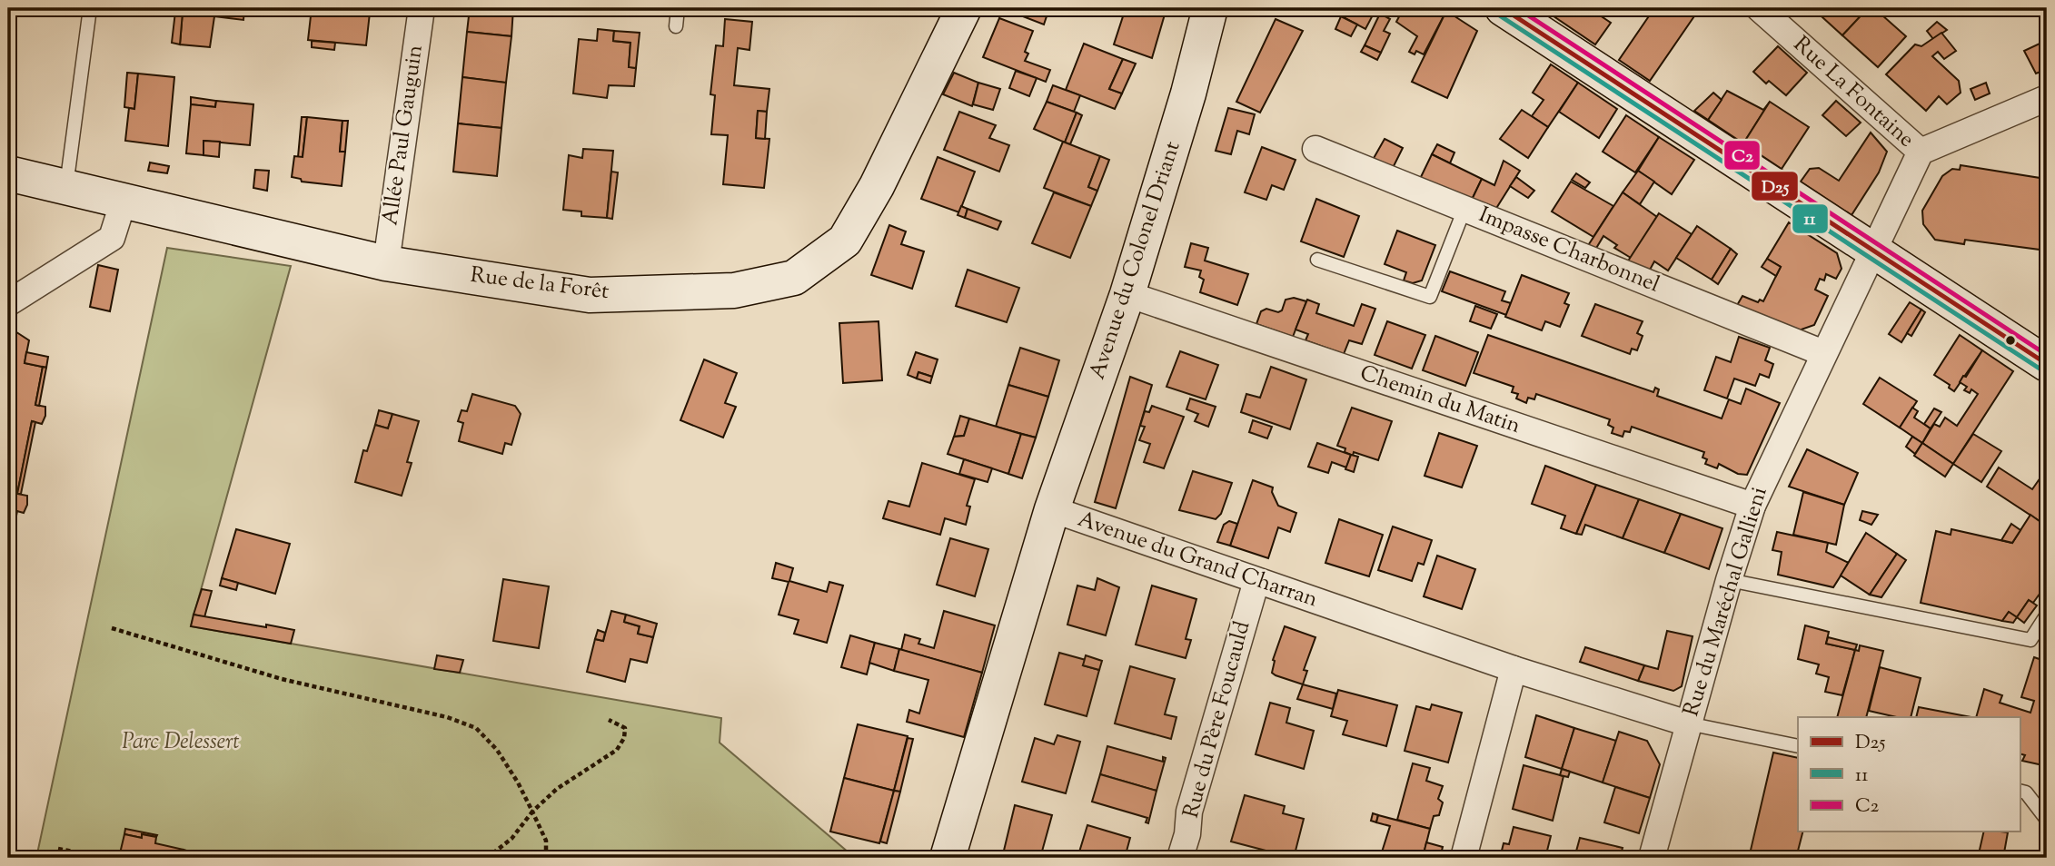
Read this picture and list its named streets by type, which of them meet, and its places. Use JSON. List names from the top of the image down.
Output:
{
  "streets": {
    "street": [
      "Rue La Fontaine",
      "Allée Paul Gauguin",
      "Impasse Charbonnel",
      "Avenue du Colonel Driant",
      "Rue de la Forêt",
      "Chemin du Matin",
      "Avenue du Grand Charran",
      "Rue du Maréchal Gallieni",
      "Rue du Père Foucauld"
    ]
  },
  "crossings": [
    ["Rue La Fontaine", "Rue du Maréchal Gallieni"],
    ["Allée Paul Gauguin", "Rue de la Forêt"],
    ["Impasse Charbonnel", "Rue du Maréchal Gallieni"],
    ["Avenue du Colonel Driant", "Chemin du Matin"],
    ["Avenue du Colonel Driant", "Avenue du Grand Charran"],
    ["Chemin du Matin", "Rue du Maréchal Gallieni"],
    ["Avenue du Grand Charran", "Rue du Maréchal Gallieni"],
    ["Avenue du Grand Charran", "Rue du Père Foucauld"]
  ],
  "parks": ["Parc Delessert"],
  "lines": ["transit line D25", "transit line C2", "transit line 11"],
  "legend": ["D25", "11", "C2"]
}
